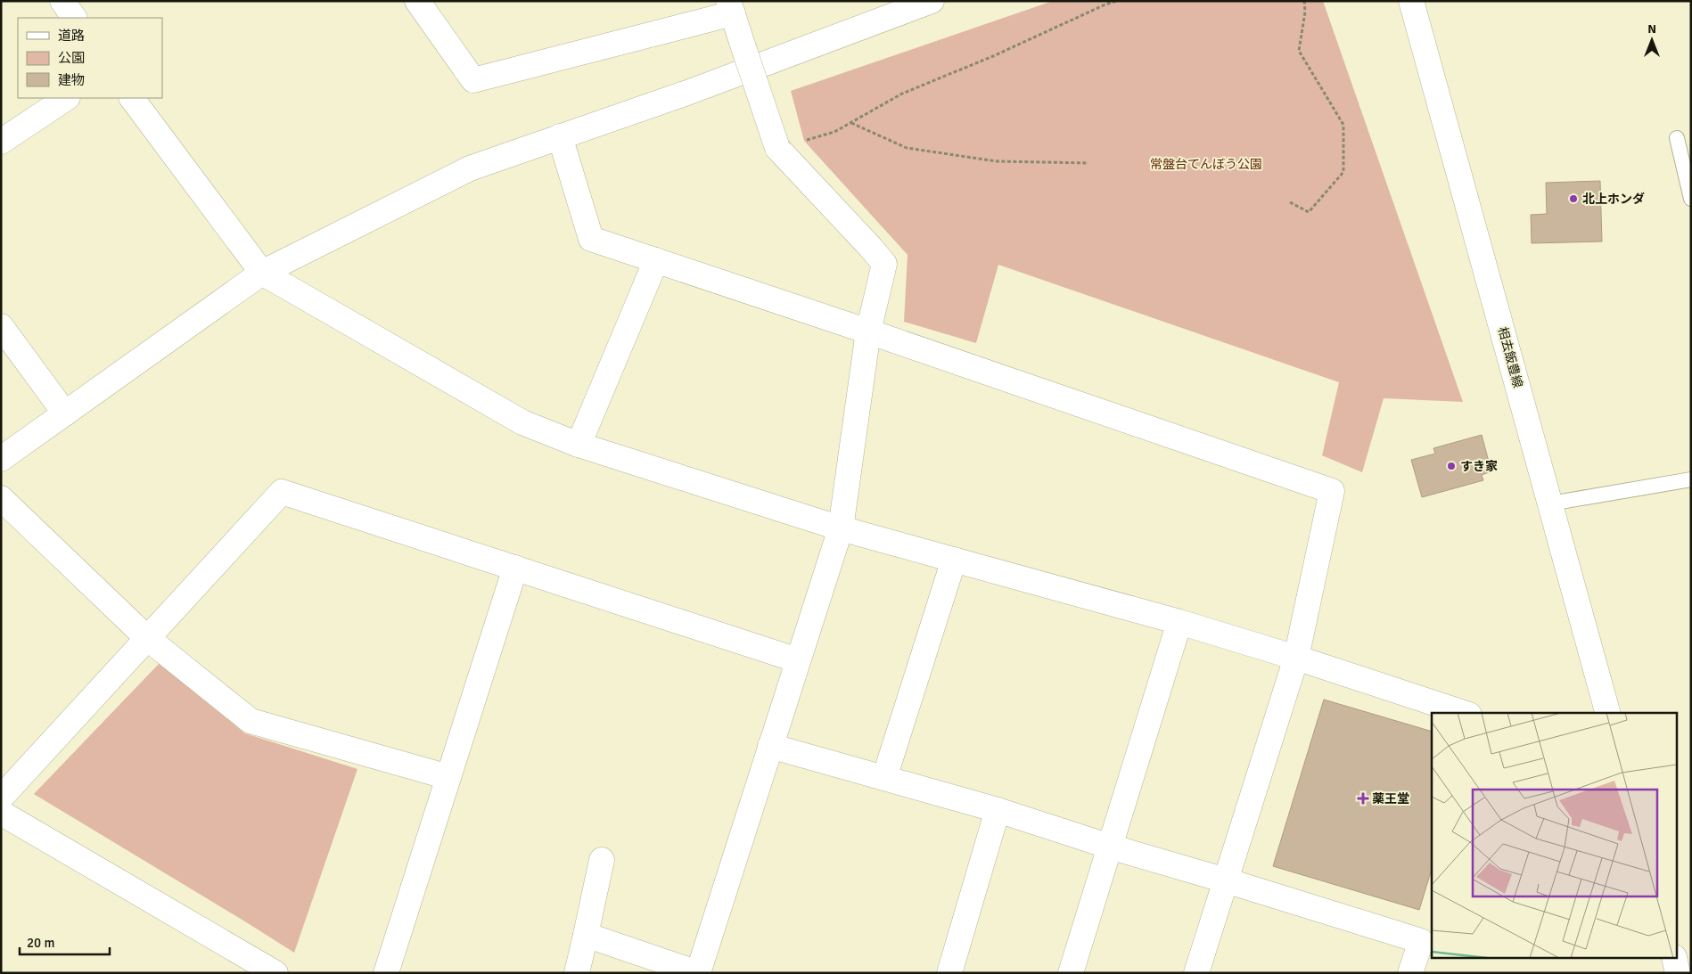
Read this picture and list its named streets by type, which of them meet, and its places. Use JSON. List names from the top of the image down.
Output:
{
  "streets": {
    "street": ["相去飯豊線"]
  },
  "parks": ["常盤台てんぼう公園"],
  "places": {
    "other": ["北上ホンダ", "すき家"],
    "health": ["薬王堂"]
  },
  "legend": ["道路", "公園", "建物"],
  "scale_bar": "20 m",
  "north": "top"
}
